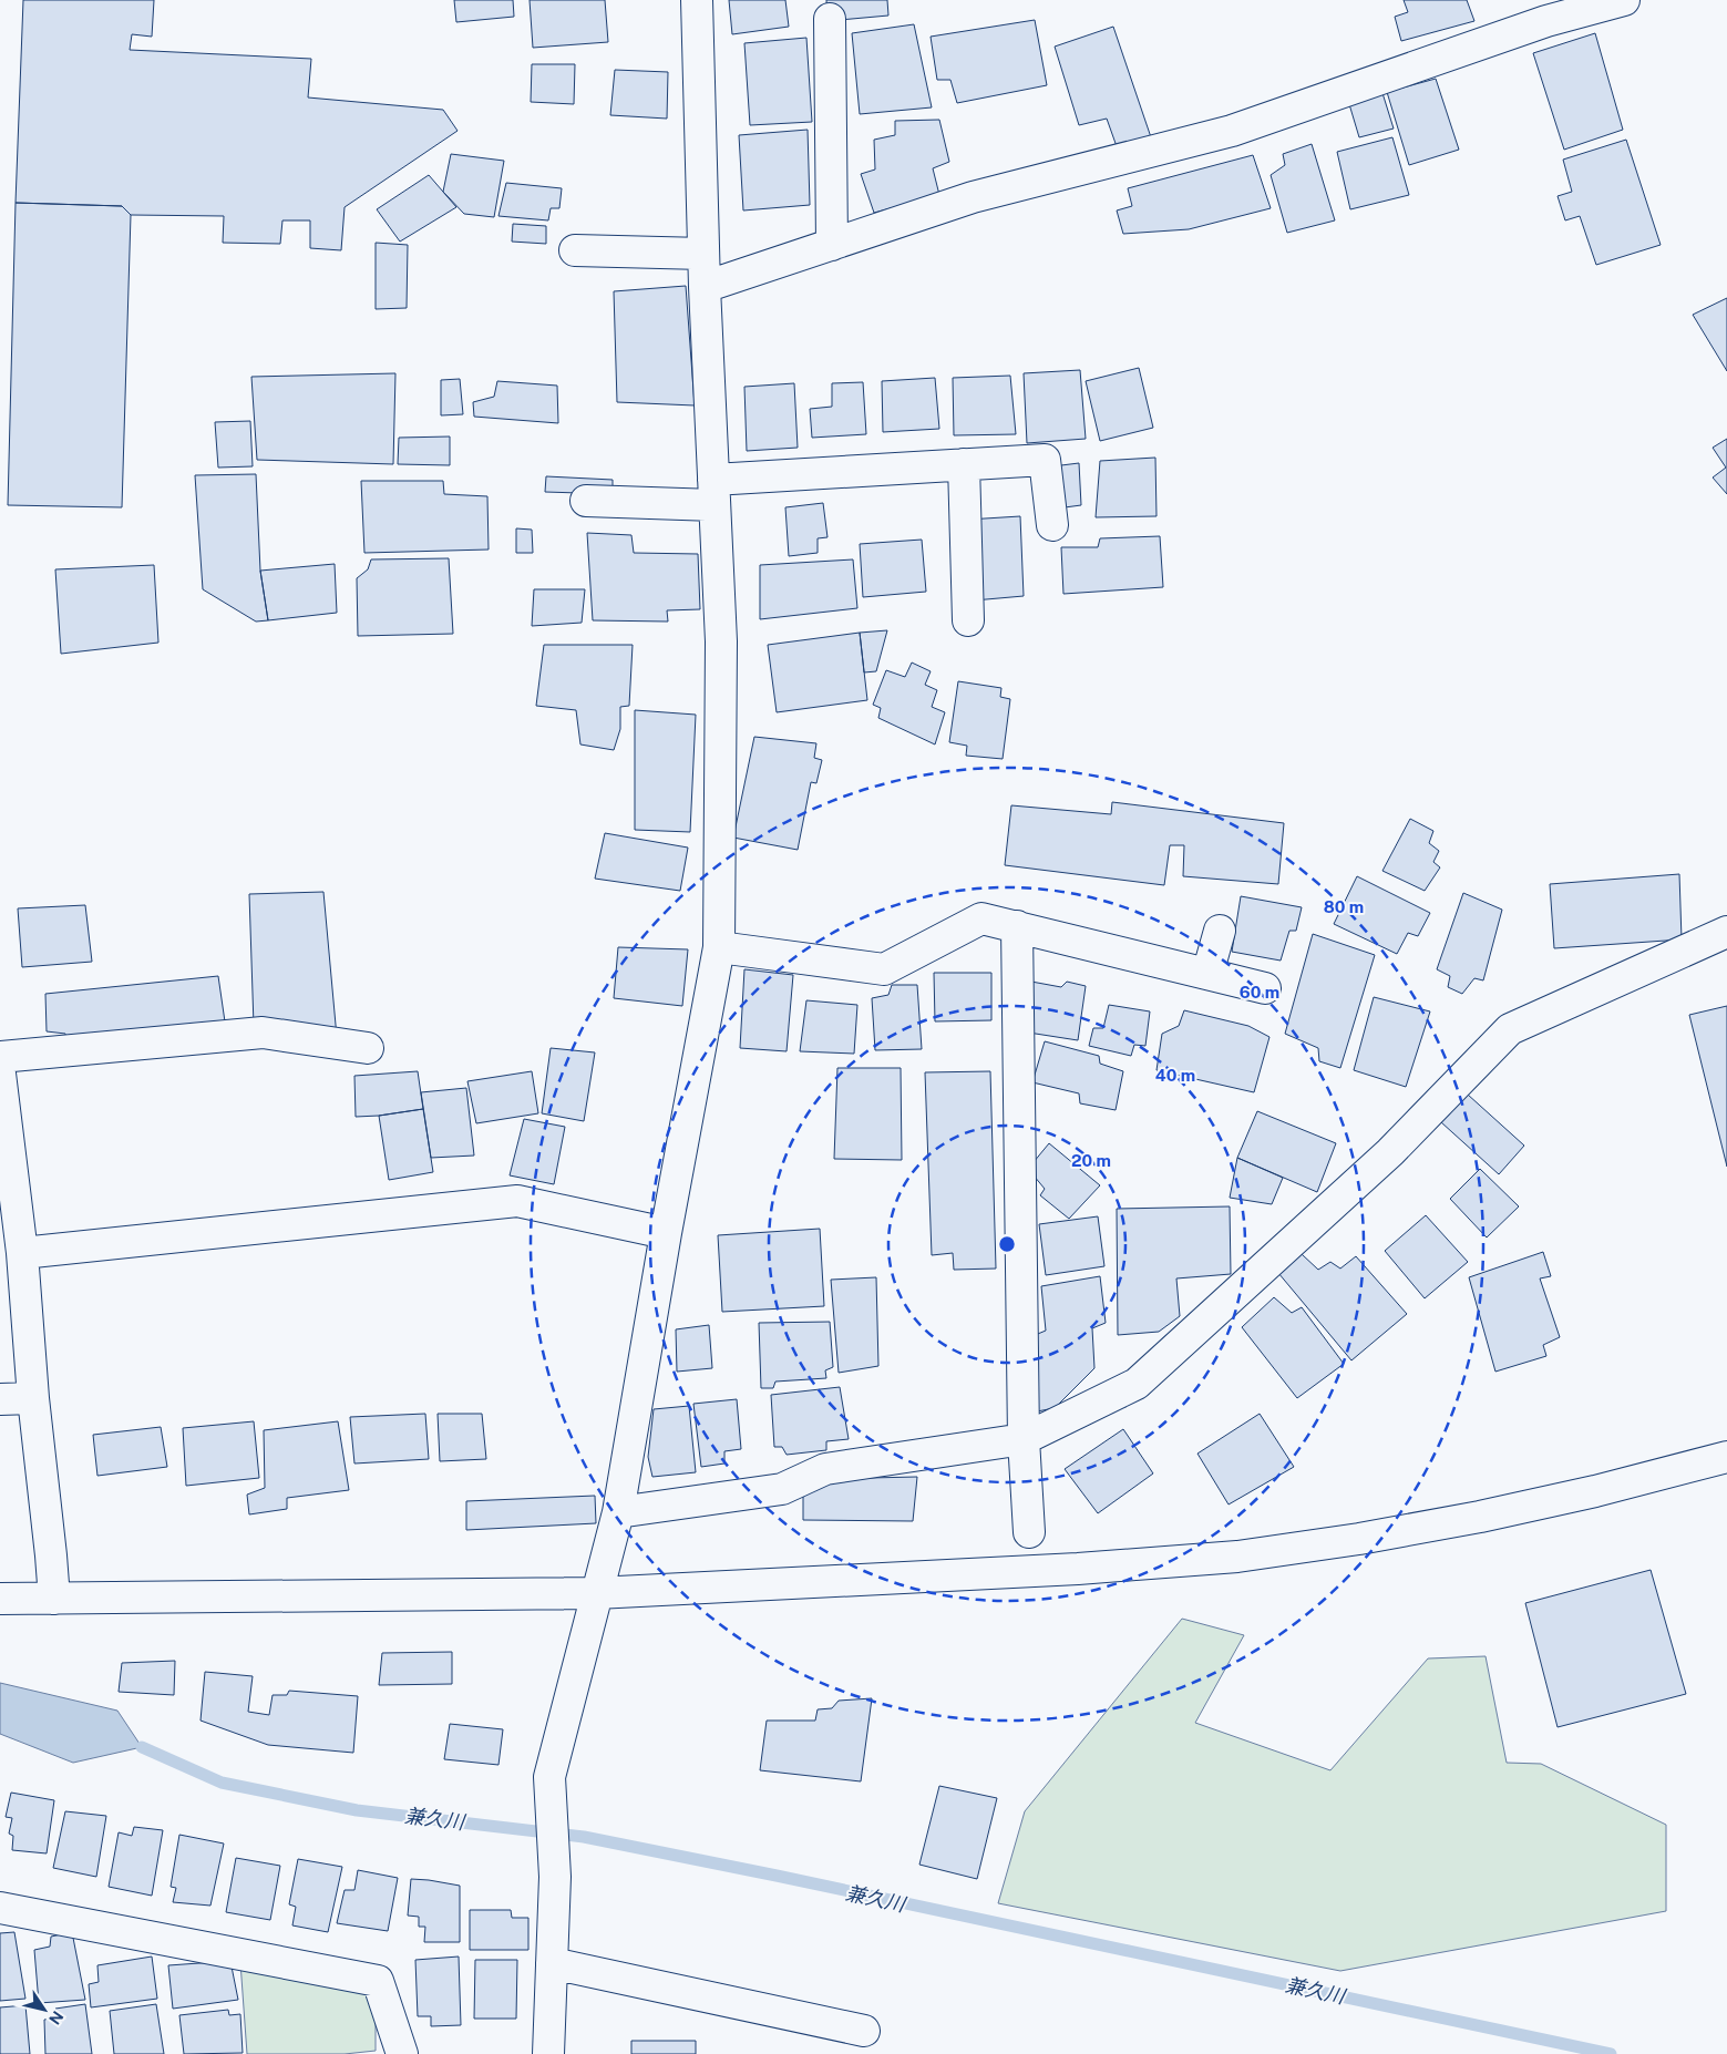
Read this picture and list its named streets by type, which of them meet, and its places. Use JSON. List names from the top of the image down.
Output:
{
  "water": ["兼久川"],
  "north": "bottom right",
  "rings": [
    "80 m",
    "60 m",
    "40 m",
    "20 m"
  ]
}
